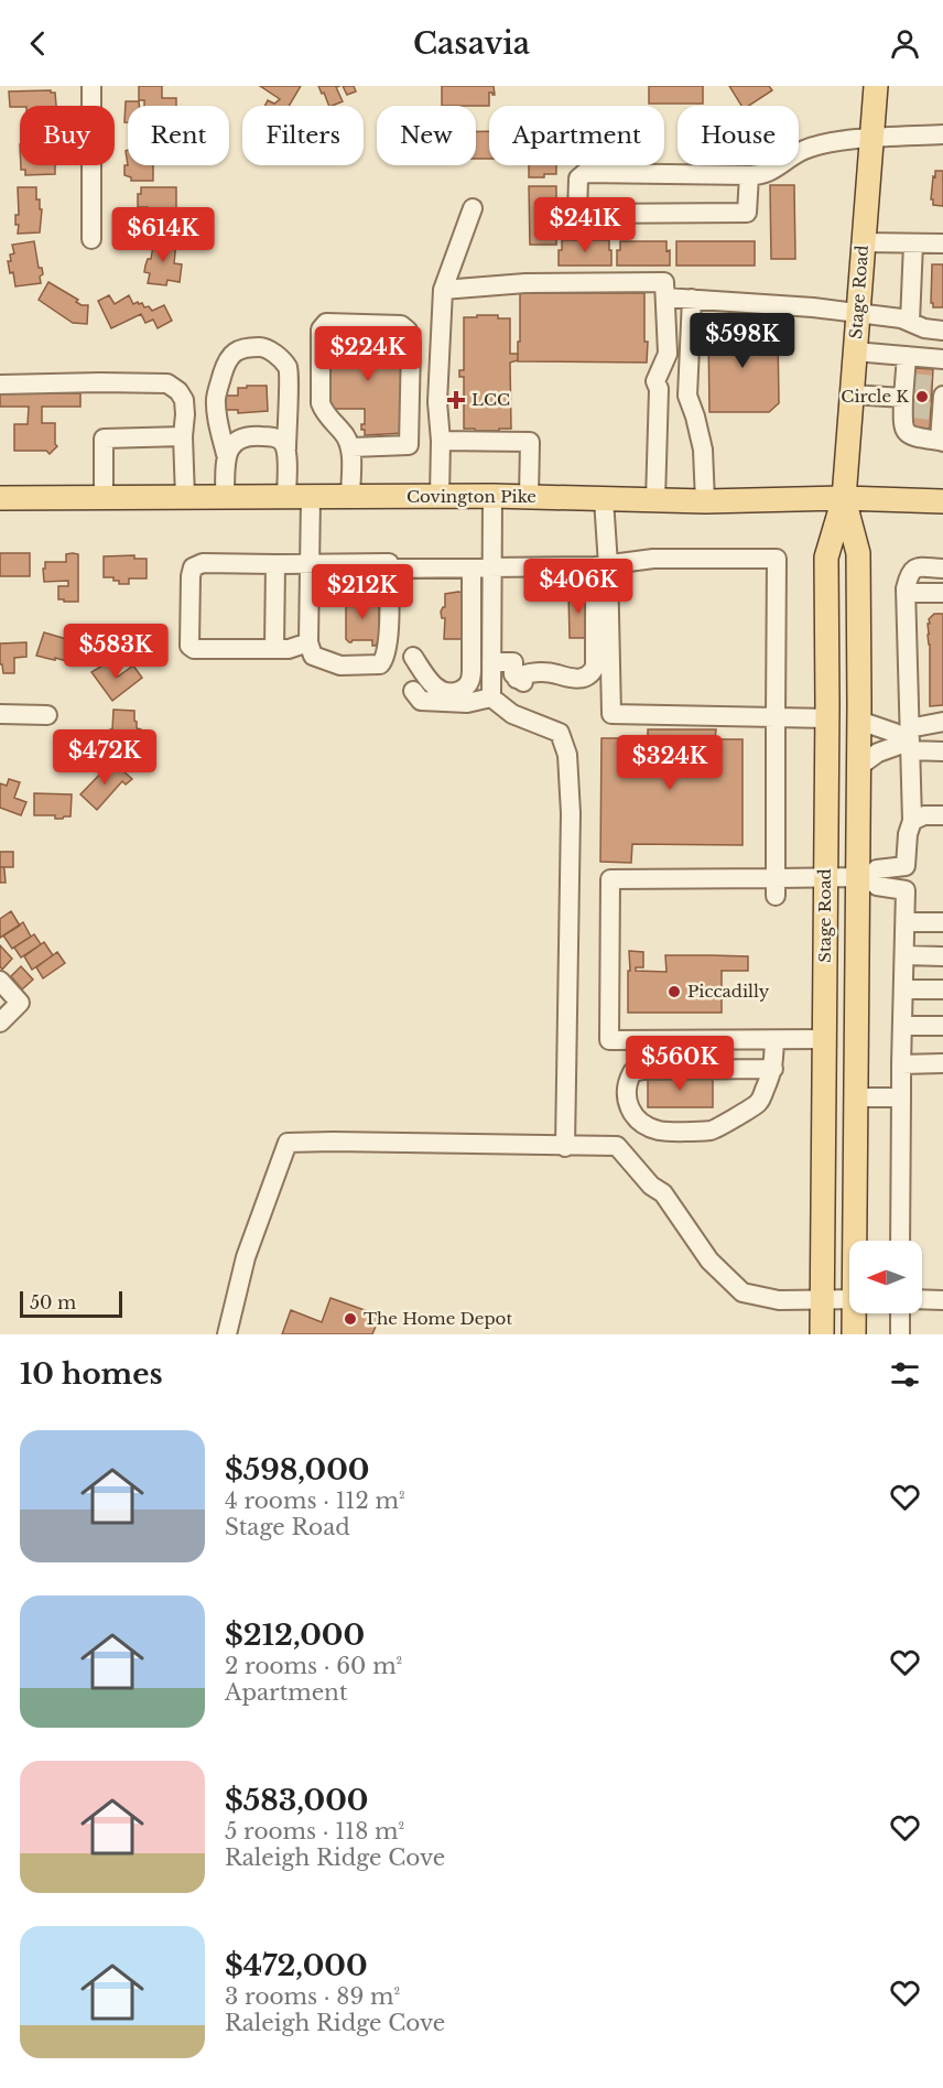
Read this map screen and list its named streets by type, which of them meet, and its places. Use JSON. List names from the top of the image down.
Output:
{
  "streets": {
    "main road": ["Stage Road", "Covington Pike"]
  },
  "crossings": [
    ["Stage Road", "Covington Pike"]
  ],
  "places": {
    "other": ["Circle K", "Piccadilly", "The Home Depot"],
    "health": ["LCC"]
  },
  "scale_bar": "50 m",
  "north": "left",
  "page": {
    "header": "Casavia",
    "chip": [
      "Buy",
      "Rent",
      "Filters",
      "New",
      "Apartment",
      "House"
    ],
    "price": [
      "$241K",
      "$614K",
      "$598K",
      "$224K",
      "$406K",
      "$212K",
      "$583K",
      "$472K",
      "$324K",
      "$560K"
    ],
    "scale": "50 m",
    "heading": "10 homes",
    "list": [
      {
        "name": "$598,000",
        "note": "4 rooms · 112 m² · Stage Road"
      },
      {
        "name": "$212,000",
        "note": "2 rooms · 60 m² · Apartment"
      },
      {
        "name": "$583,000",
        "note": "5 rooms · 118 m² · Raleigh Ridge Cove"
      },
      {
        "name": "$472,000",
        "note": "3 rooms · 89 m² · Raleigh Ridge Cove"
      }
    ]
  }
}
